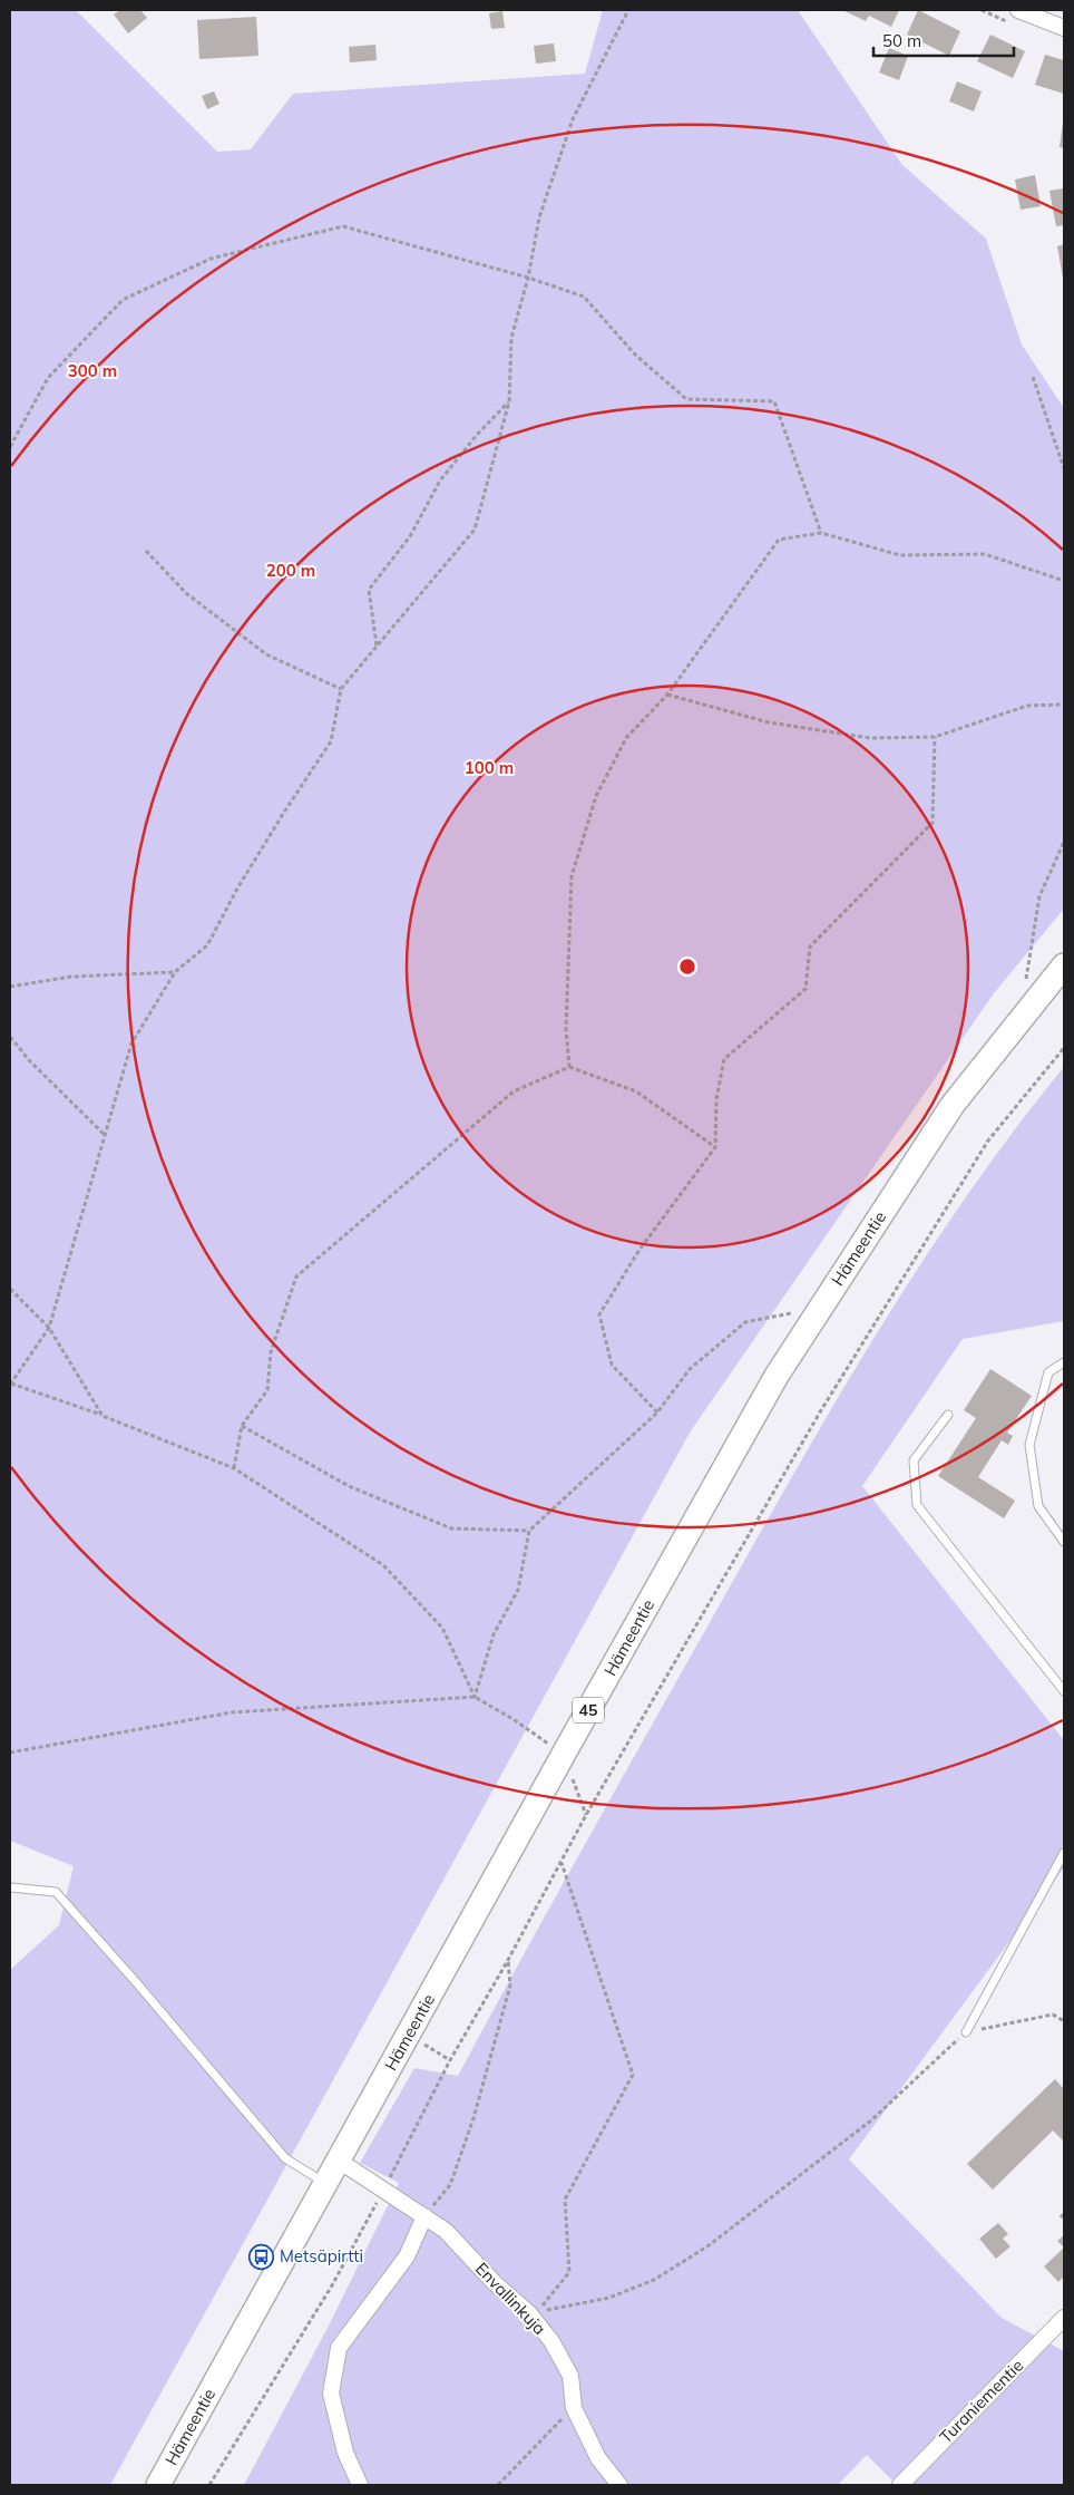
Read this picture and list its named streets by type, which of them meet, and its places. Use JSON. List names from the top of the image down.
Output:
{
  "streets": {
    "main road": ["Hämeentie", "45"],
    "street": ["Envallinkuja", "Turaniementie"]
  },
  "crossings": [
    ["Hämeentie", "Envallinkuja"]
  ],
  "places": {
    "bus stop": ["Metsäpirtti"]
  },
  "scale_bar": "50 m",
  "rings": ["300 m", "200 m", "100 m"]
}
